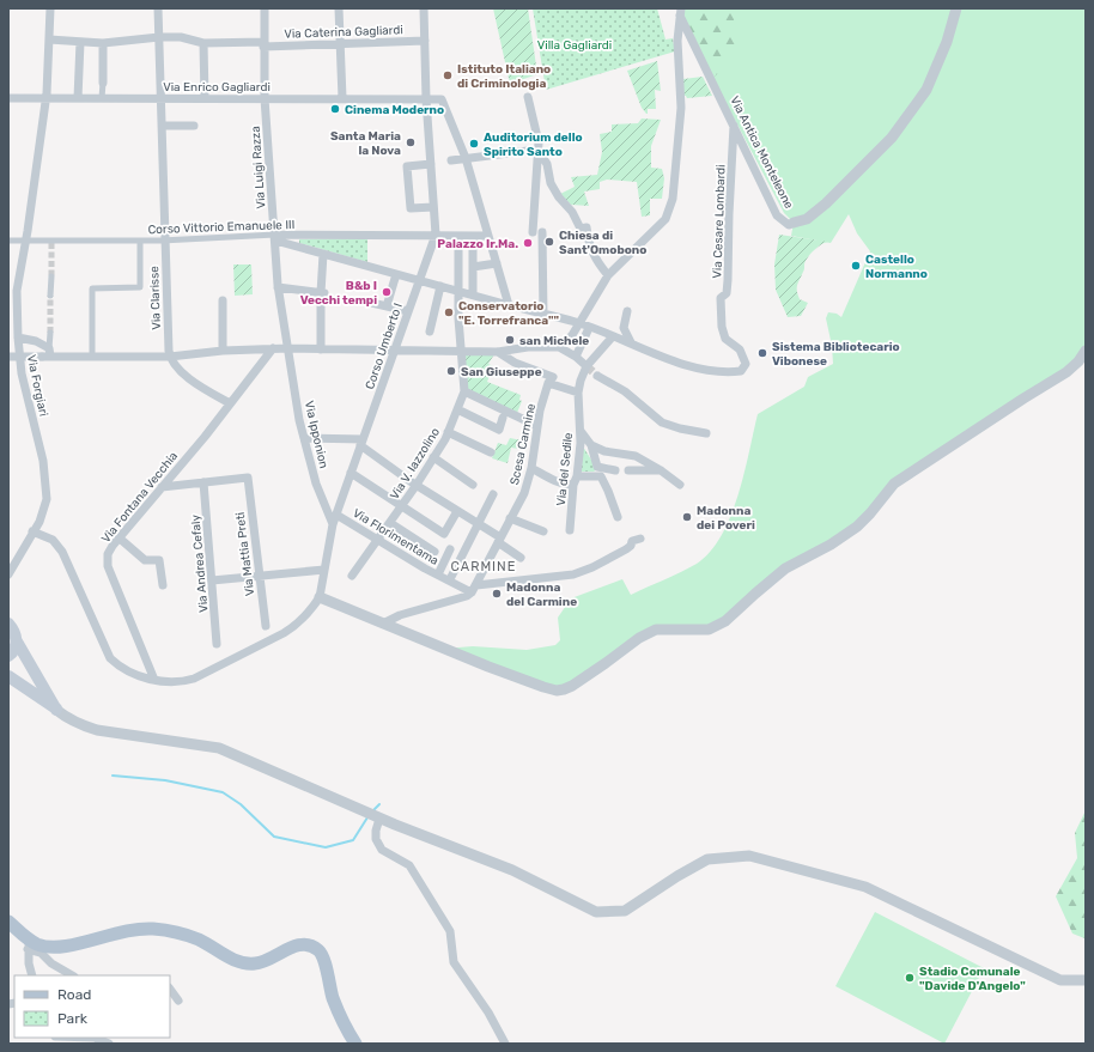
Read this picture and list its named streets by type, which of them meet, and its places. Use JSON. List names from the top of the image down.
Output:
{
  "streets": {
    "street": [
      "Via Caterina Gagliardi",
      "Via Enrico Gagliardi",
      "Via Antica Monteleone",
      "Via Luigi Razza",
      "Via Cesare Lombardi",
      "Corso Vittorio Emanuele III",
      "Via Clarisse",
      "Corso Umberto I",
      "Via Forgiari",
      "Via Ipponion",
      "Scesa Carmine",
      "Via V. Iazzolino",
      "Via del Sedile",
      "Via Fontana Vecchia",
      "Via Florimentama",
      "Via Mattia Preti",
      "Via Andrea Cefaly"
    ]
  },
  "crossings": [
    ["Via Caterina Gagliardi", "Via Luigi Razza"],
    ["Via Caterina Gagliardi", "Via Clarisse"],
    ["Via Caterina Gagliardi", "Corso Umberto I"],
    ["Via Caterina Gagliardi", "Via Forgiari"],
    ["Via Enrico Gagliardi", "Via Luigi Razza"],
    ["Via Enrico Gagliardi", "Via Clarisse"],
    ["Via Enrico Gagliardi", "Corso Umberto I"],
    ["Via Enrico Gagliardi", "Via Forgiari"],
    ["Via Antica Monteleone", "Via Cesare Lombardi"],
    ["Via Luigi Razza", "Corso Vittorio Emanuele III"],
    ["Via Luigi Razza", "Via Ipponion"],
    ["Corso Vittorio Emanuele III", "Via Clarisse"],
    ["Corso Vittorio Emanuele III", "Corso Umberto I"],
    ["Corso Vittorio Emanuele III", "Via Forgiari"],
    ["Corso Vittorio Emanuele III", "Via V. Iazzolino"],
    ["Corso Umberto I", "Via Ipponion"],
    ["Corso Umberto I", "Via Florimentama"],
    ["Scesa Carmine", "Via Florimentama"],
    ["Via V. Iazzolino", "Via Florimentama"],
    ["Via Mattia Preti", "Via Andrea Cefaly"]
  ],
  "districts": ["CARMINE"],
  "parks": ["Villa Gagliardi"],
  "places": [
    "Istituto Italiano di Criminologia",
    "Cinema Moderno",
    "Santa Maria la Nova",
    "Auditorium dello Spirito Santo",
    "Chiesa di Sant'Omobono",
    "Palazzo Ir.Ma.",
    "Castello Normanno",
    "B&b I Vecchi tempi",
    "Conservatorio \"E. Torrefranca\"\"",
    "san Michele",
    "Sistema Bibliotecario Vibonese",
    "San Giuseppe",
    "Madonna dei Poveri",
    "Madonna del Carmine",
    "Stadio Comunale \"Davide D'Angelo\""
  ],
  "legend": ["Road", "Park"]
}
